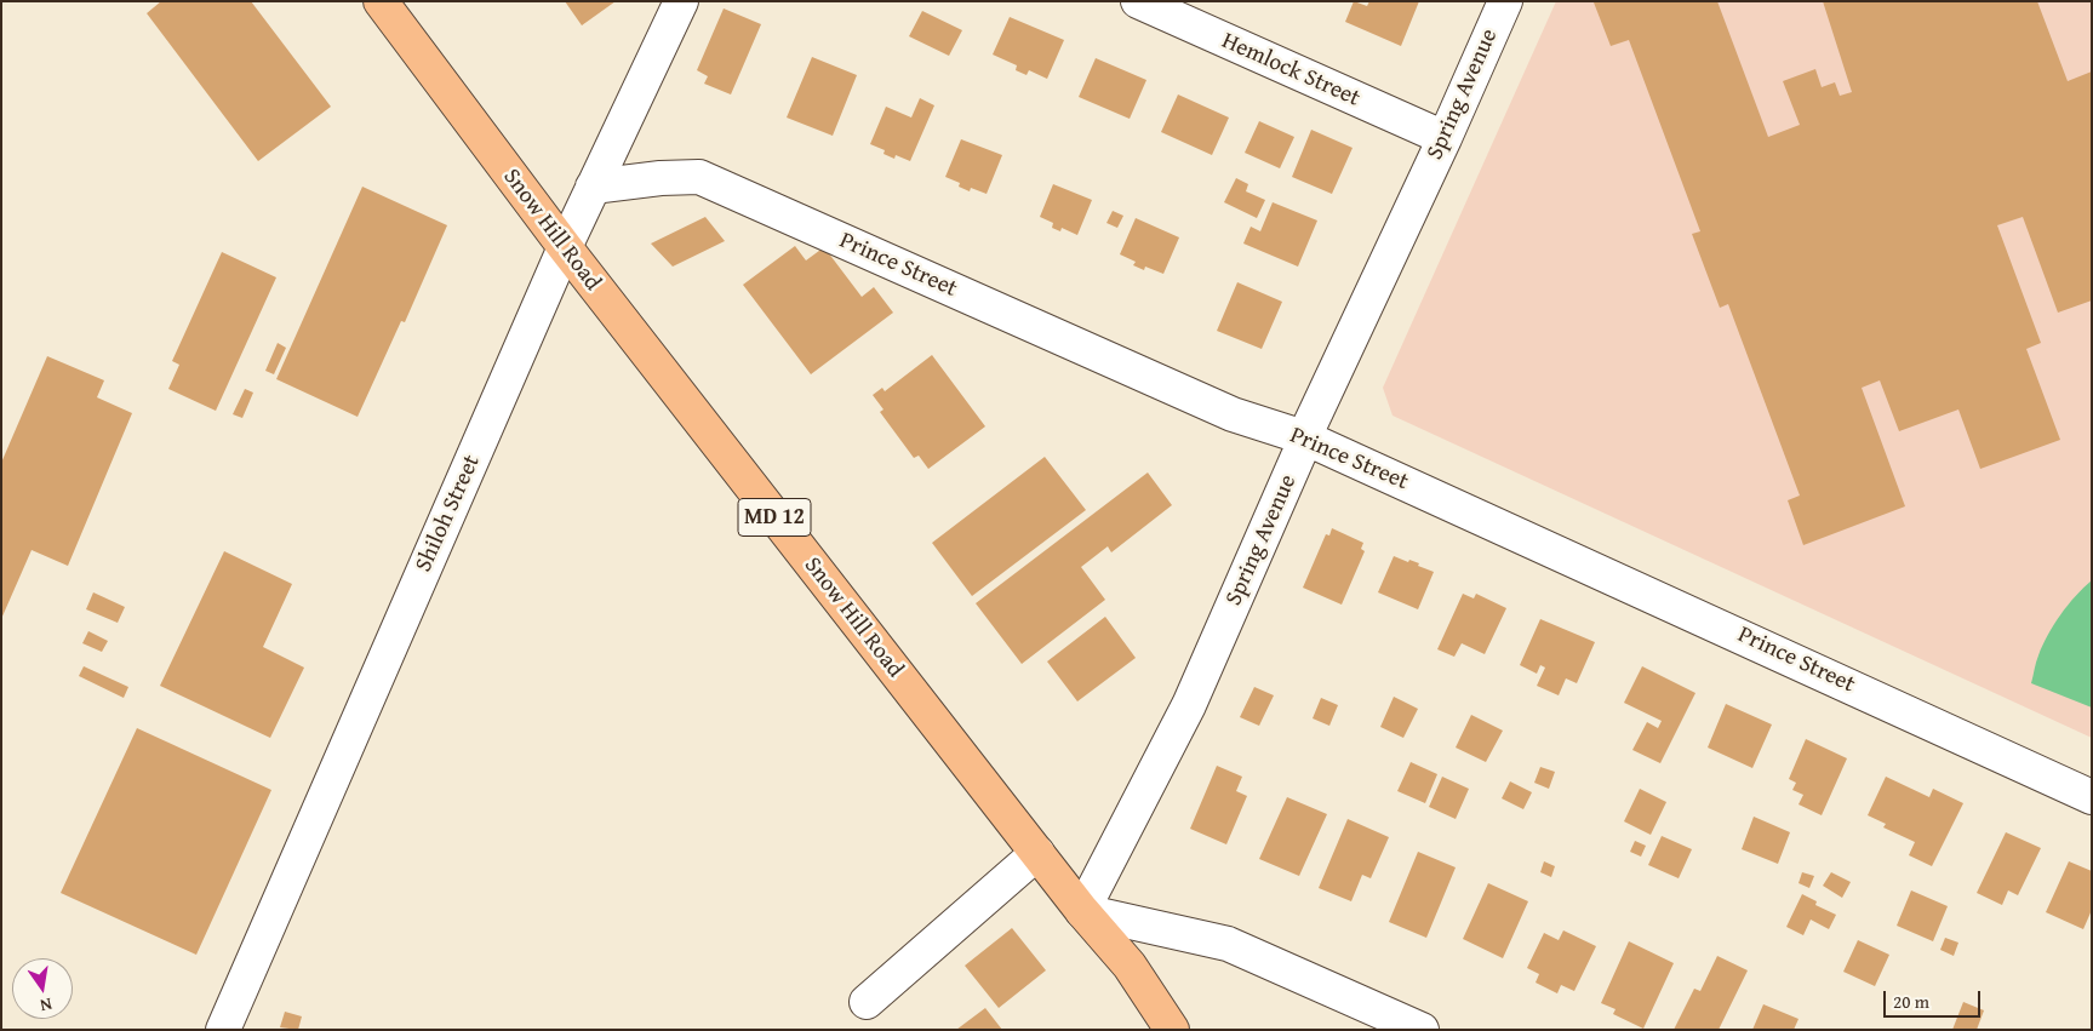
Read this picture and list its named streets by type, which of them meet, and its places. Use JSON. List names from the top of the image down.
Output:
{
  "streets": {
    "main road": ["Snow Hill Road", "MD 12"],
    "street": [
      "Hemlock Street",
      "Spring Avenue",
      "Prince Street",
      "Shiloh Street"
    ]
  },
  "crossings": [
    ["Hemlock Street", "Spring Avenue"],
    ["Spring Avenue", "Snow Hill Road"],
    ["Spring Avenue", "Prince Street"],
    ["Snow Hill Road", "Shiloh Street"],
    ["Prince Street", "Shiloh Street"]
  ],
  "scale_bar": "20 m",
  "north": "bottom"
}
